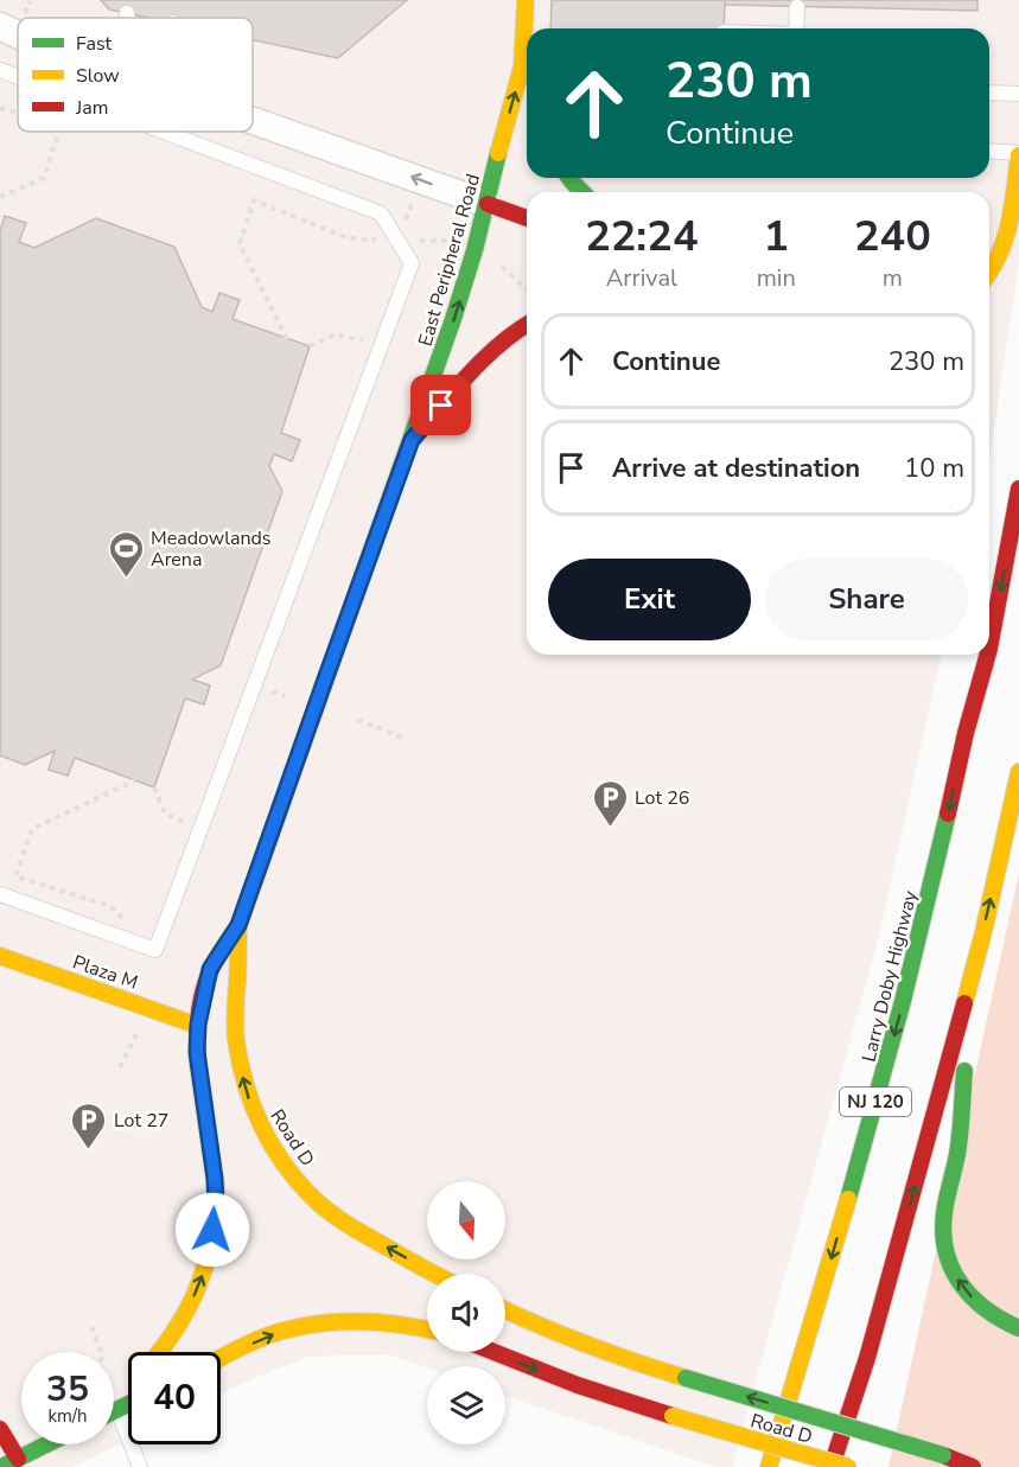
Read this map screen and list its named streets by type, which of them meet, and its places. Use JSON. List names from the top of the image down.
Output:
{
  "streets": {
    "main road": [
      "East Peripheral Road",
      "Plaza M",
      "Larry Doby Highway",
      "NJ 120",
      "Road D"
    ]
  },
  "crossings": [
    ["East Peripheral Road", "Plaza M"],
    ["East Peripheral Road", "Road D"]
  ],
  "one_way": ["East Peripheral Road"],
  "places": {
    "sports": ["Meadowlands Arena"],
    "parking": ["Lot 26", "Lot 27"]
  },
  "legend": ["Fast", "Slow", "Jam"],
  "north": "bottom",
  "page": {
    "turn": ["230 m", "Continue"],
    "eta": [
      "22:24",
      "Arrival",
      "1",
      "min",
      "240",
      "m"
    ],
    "list": [
      {
        "name": "Continue",
        "value": "230 m"
      },
      {
        "name": "Arrive at destination",
        "value": "10 m"
      }
    ],
    "buttons": ["Exit", "Share"],
    "speed": "35 km/h",
    "limit": "40"
  }
}
